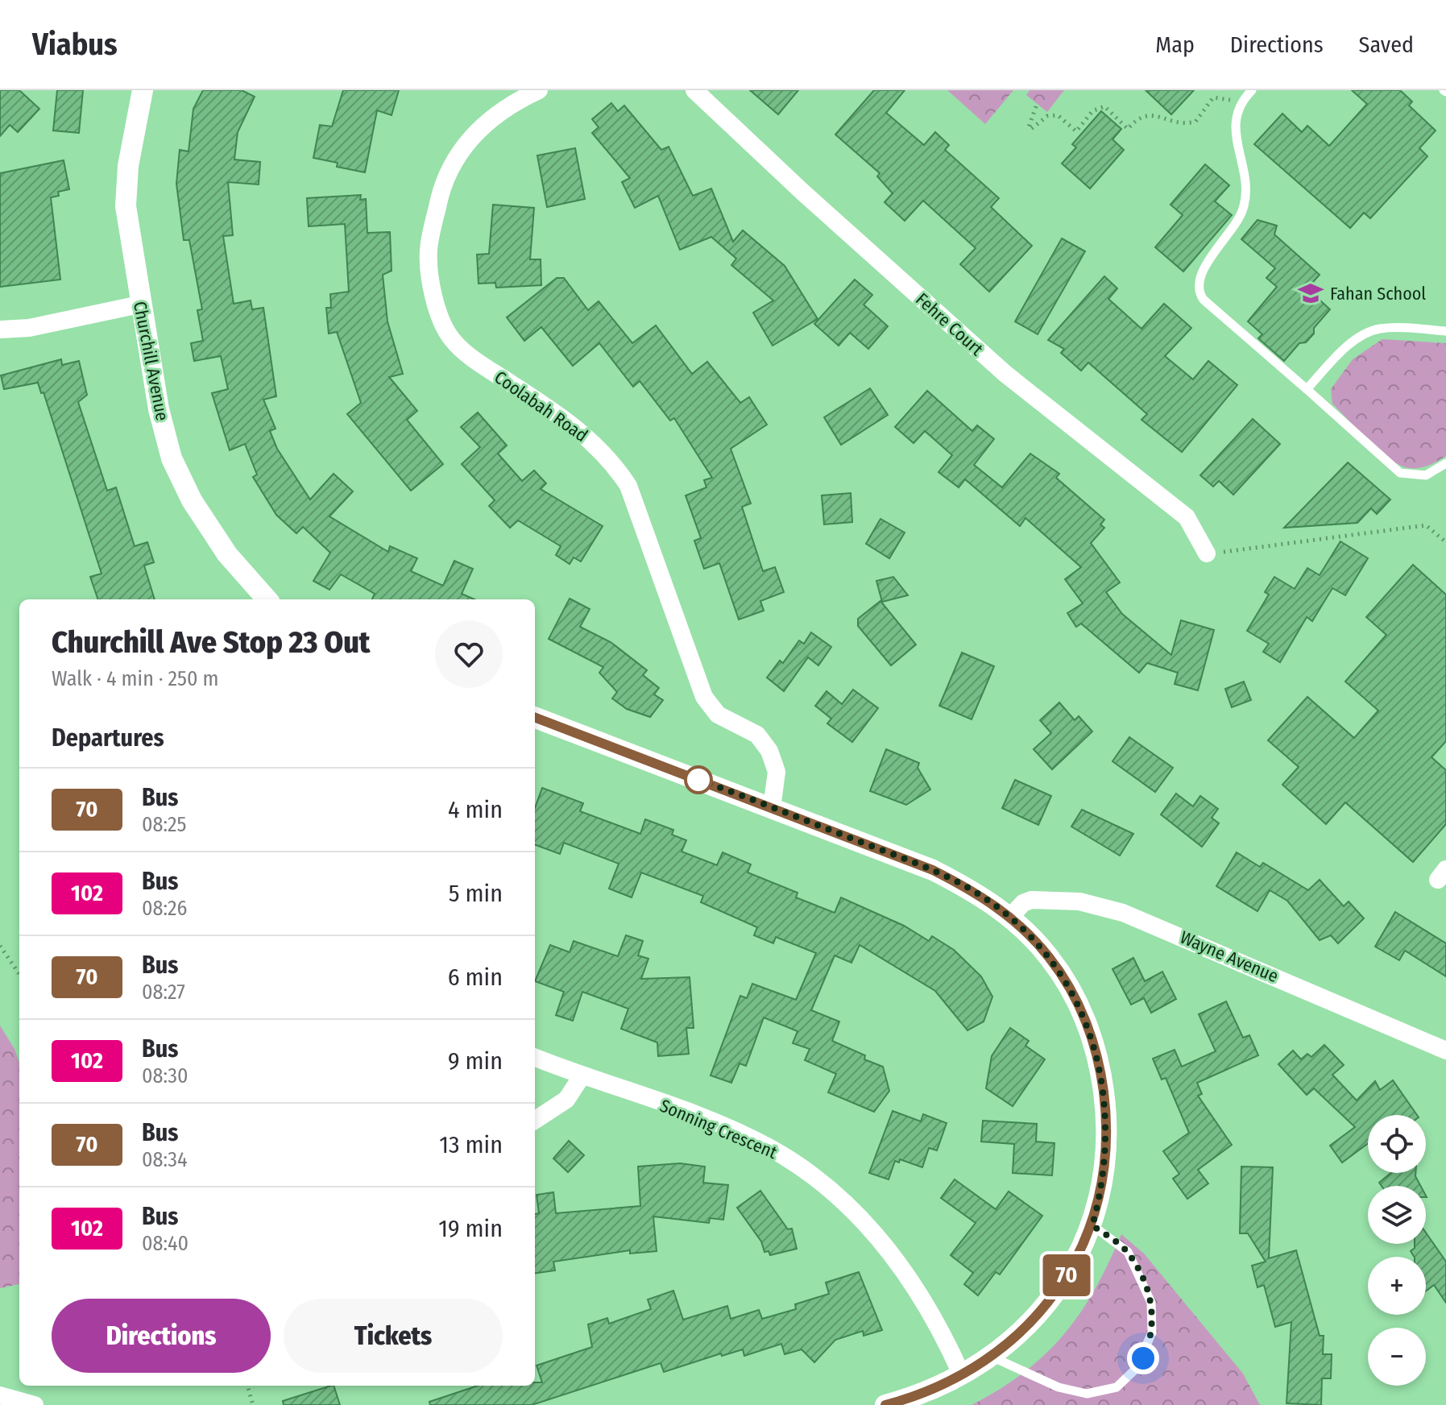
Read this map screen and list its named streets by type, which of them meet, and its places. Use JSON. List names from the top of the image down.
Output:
{
  "streets": {
    "street": [
      "Fehre Court",
      "Churchill Avenue",
      "Coolabah Road",
      "Wayne Avenue",
      "Sonning Crescent"
    ]
  },
  "places": {
    "school or university": ["Fahan School"]
  },
  "lines": ["bus line 70"],
  "page": {
    "header": "Viabus",
    "nav": ["Map", "Directions", "Saved"],
    "on_map": "70",
    "heading": [
      ["Churchill Ave Stop 23 Out", "Walk · 4 min · 250 m"],
      "Departures"
    ],
    "list": [
      {
        "mark": "70",
        "name": "Bus",
        "note": "08:25",
        "value": "4 min"
      },
      {
        "mark": "102",
        "name": "Bus",
        "note": "08:26",
        "value": "5 min"
      },
      {
        "mark": "70",
        "name": "Bus",
        "note": "08:27",
        "value": "6 min"
      },
      {
        "mark": "102",
        "name": "Bus",
        "note": "08:30",
        "value": "9 min"
      },
      {
        "mark": "70",
        "name": "Bus",
        "note": "08:34",
        "value": "13 min"
      },
      {
        "mark": "102",
        "name": "Bus",
        "note": "08:40",
        "value": "19 min"
      }
    ],
    "map_buttons": ["+", "−"],
    "buttons": ["Directions", "Tickets"]
  }
}
